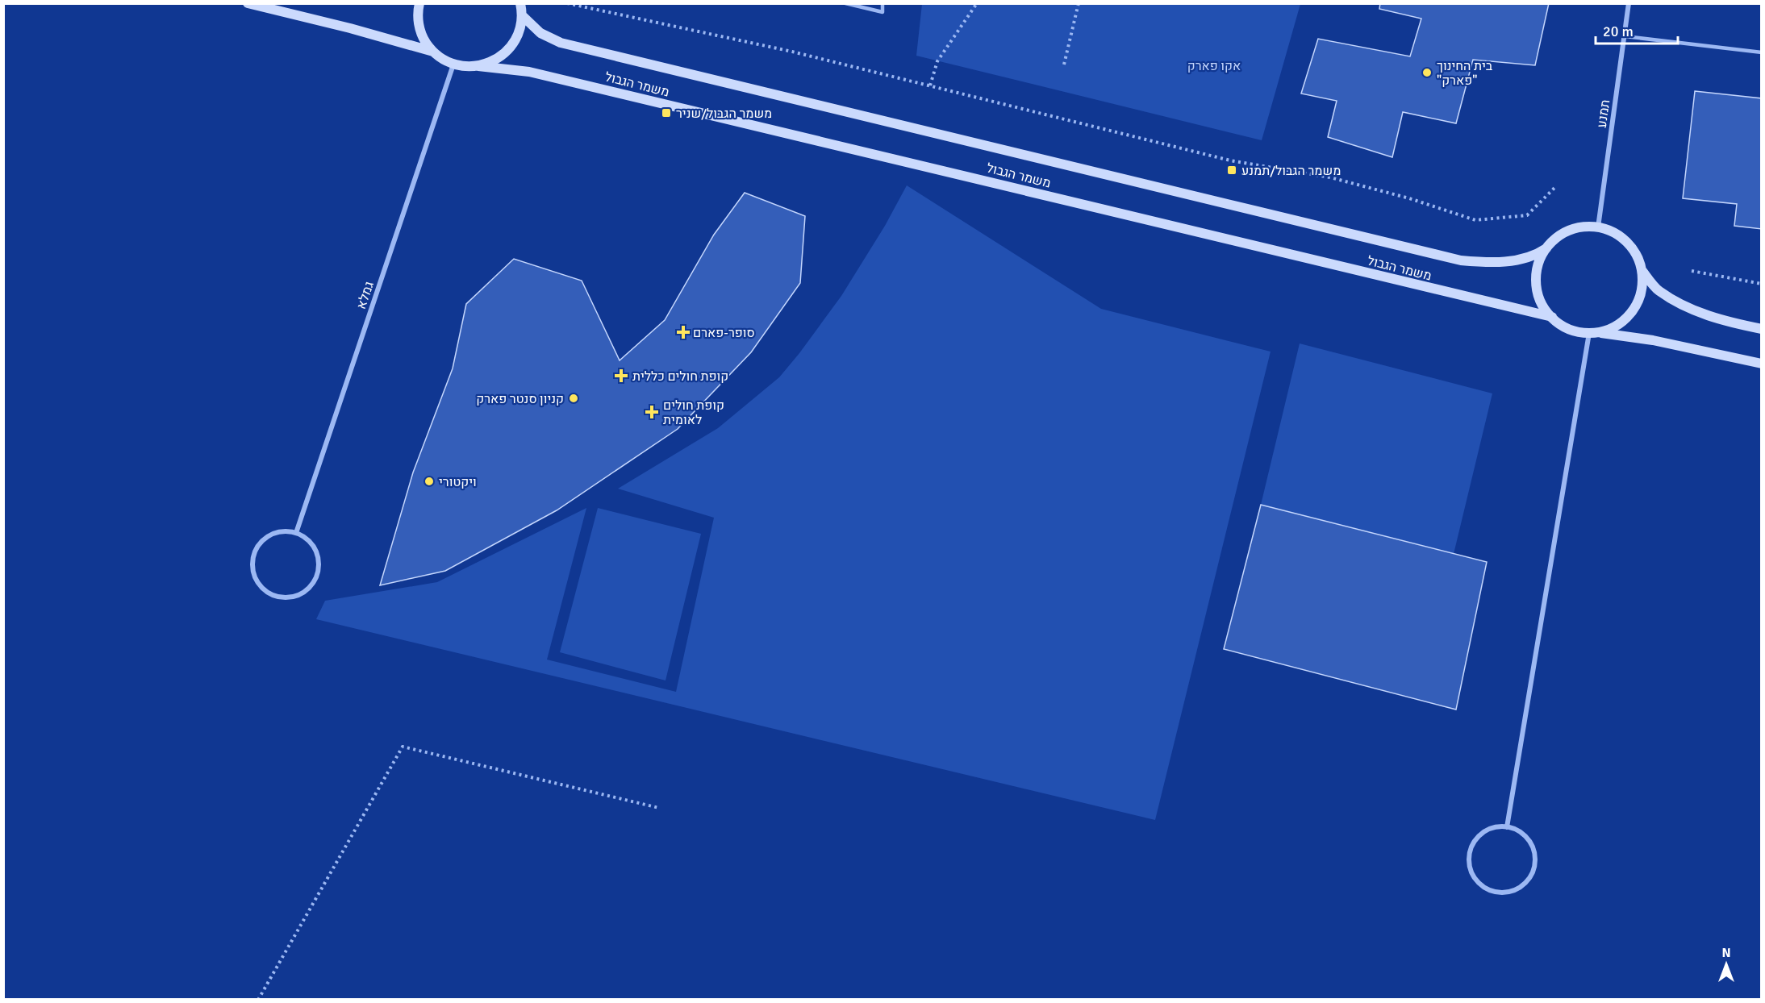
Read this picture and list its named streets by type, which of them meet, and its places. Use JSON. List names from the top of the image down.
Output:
{
  "streets": {
    "main road": ["משמר הגבול"],
    "street": ["תמנע", "גמלא"]
  },
  "crossings": [
    ["משמר הגבול", "תמנע"],
    ["משמר הגבול", "גמלא"]
  ],
  "parks": ["אקו פארק"],
  "places": {
    "other": ["בית החינוך \"פארק\"", "קניון סנטר פארק", "ויקטורי"],
    "transit": ["משמר הגבול/שניר", "משמר הגבול/תמנע"],
    "health": ["סופר-פארם", "קופת חולים כללית", "קופת חולים לאומית"]
  },
  "scale_bar": "20 m",
  "north": "top"
}
